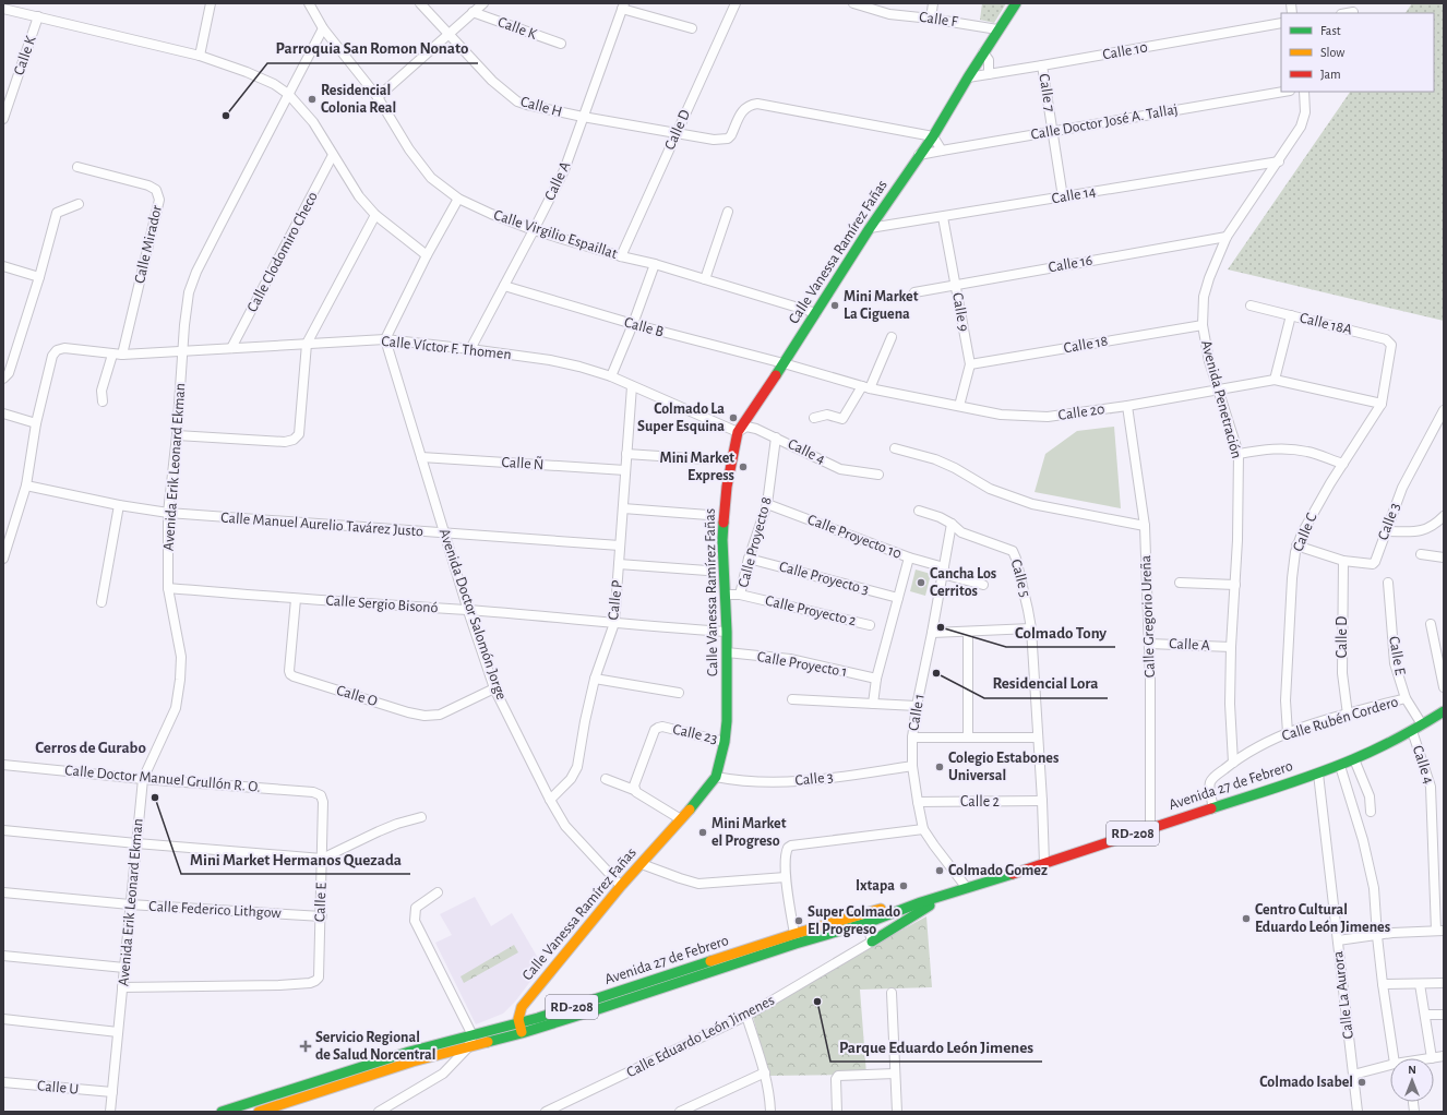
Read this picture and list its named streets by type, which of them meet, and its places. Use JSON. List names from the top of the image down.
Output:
{
  "streets": {
    "main road": ["Calle Vanessa Ramírez Fañas", "Avenida 27 de Febrero", "RD-208"],
    "street": [
      "Calle F",
      "Calle K",
      "Calle 10",
      "Calle 7",
      "Calle H",
      "Calle Doctor José A. Tallaj",
      "Calle D",
      "Calle A",
      "Calle 14",
      "Calle Virgilio Espaillat",
      "Calle Mirador",
      "Calle Clodomiro Checo",
      "Calle 16",
      "Calle 9",
      "Calle 18A",
      "Calle B",
      "Calle 18",
      "Calle Víctor F. Thomen",
      "Avenida Penetración",
      "Calle 20",
      "Calle 4",
      "Calle Ñ",
      "Avenida Erik Leonard Ekman",
      "Calle 3",
      "Calle Manuel Aurelio Tavárez Justo",
      "Calle C",
      "Calle Proyecto 10",
      "Calle Proyecto 8",
      "Calle Proyecto 3",
      "Calle 5",
      "Calle P",
      "Calle Sergio Bisonó",
      "Calle Proyecto 2",
      "Avenida Doctor Salomón Jorge",
      "Calle Gregorio Ureña",
      "Calle E",
      "Calle Proyecto 1",
      "Calle O",
      "Calle 1",
      "Calle Rubén Cordero",
      "Calle 23",
      "Calle Doctor Manuel Grullón R. O.",
      "Calle 2",
      "Calle Federico Lithgow",
      "Calle La Aurora",
      "Calle Eduardo León Jimenes",
      "Calle U"
    ]
  },
  "crossings": [
    ["Calle F", "Calle Vanessa Ramírez Fañas"],
    ["Calle 10", "Calle 7"],
    ["Calle 10", "Calle Vanessa Ramírez Fañas"],
    ["Calle 7", "Calle Doctor José A. Tallaj"],
    ["Calle 7", "Calle 14"],
    ["Calle H", "Calle D"],
    ["Calle H", "Calle A"],
    ["Calle H", "Calle Vanessa Ramírez Fañas"],
    ["Calle Doctor José A. Tallaj", "Calle Vanessa Ramírez Fañas"],
    ["Calle D", "Calle Virgilio Espaillat"],
    ["Calle D", "Calle 3"],
    ["Calle D", "Calle Rubén Cordero"],
    ["Calle A", "Calle Virgilio Espaillat"],
    ["Calle A", "Calle B"],
    ["Calle A", "Calle Víctor F. Thomen"],
    ["Calle A", "Avenida Penetración"],
    ["Calle A", "Calle Gregorio Ureña"],
    ["Calle 14", "Calle Vanessa Ramírez Fañas"],
    ["Calle 14", "Calle 9"],
    ["Calle 14", "Avenida Penetración"],
    ["Calle Virgilio Espaillat", "Calle Vanessa Ramírez Fañas"],
    ["Calle Virgilio Espaillat", "Avenida Erik Leonard Ekman"],
    ["Calle Mirador", "Calle Víctor F. Thomen"],
    ["Calle Clodomiro Checo", "Calle Víctor F. Thomen"],
    ["Calle Vanessa Ramírez Fañas", "Calle B"],
    ["Calle Vanessa Ramírez Fañas", "Calle Víctor F. Thomen"],
    ["Calle Vanessa Ramírez Fañas", "Calle 20"],
    ["Calle Vanessa Ramírez Fañas", "Calle 4"],
    ["Calle Vanessa Ramírez Fañas", "Calle 3"],
    ["Calle Vanessa Ramírez Fañas", "Calle Sergio Bisonó"],
    ["Calle Vanessa Ramírez Fañas", "Calle Proyecto 2"],
    ["Calle Vanessa Ramírez Fañas", "Avenida Doctor Salomón Jorge"],
    ["Calle Vanessa Ramírez Fañas", "Calle Proyecto 1"],
    ["Calle Vanessa Ramírez Fañas", "Calle 23"],
    ["Calle Vanessa Ramírez Fañas", "Avenida 27 de Febrero"],
    ["Calle 16", "Calle 9"],
    ["Calle 16", "Avenida Penetración"],
    ["Calle 9", "Calle 18"],
    ["Calle 9", "Calle 20"],
    ["Calle 18A", "Calle C"],
    ["Calle B", "Calle 20"],
    ["Calle 18", "Avenida Penetración"],
    ["Calle Víctor F. Thomen", "Calle 4"],
    ["Calle Víctor F. Thomen", "Avenida Erik Leonard Ekman"],
    ["Calle Víctor F. Thomen", "Calle P"],
    ["Calle Víctor F. Thomen", "Avenida Doctor Salomón Jorge"],
    ["Avenida Penetración", "Calle 20"],
    ["Avenida Penetración", "Calle Rubén Cordero"],
    ["Calle 20", "Calle C"],
    ["Calle 20", "Calle Gregorio Ureña"],
    ["Calle 4", "Calle Proyecto 8"],
    ["Calle 4", "Avenida 27 de Febrero"],
    ["Calle Ñ", "Calle P"],
    ["Calle Ñ", "Avenida Doctor Salomón Jorge"],
    ["Avenida Erik Leonard Ekman", "Calle Manuel Aurelio Tavárez Justo"],
    ["Avenida Erik Leonard Ekman", "Calle Sergio Bisonó"],
    ["Avenida Erik Leonard Ekman", "Calle E"],
    ["Avenida Erik Leonard Ekman", "Calle Doctor Manuel Grullón R. O."],
    ["Avenida Erik Leonard Ekman", "Calle Federico Lithgow"],
    ["Avenida Erik Leonard Ekman", "Calle U"],
    ["Calle 3", "Calle C"],
    ["Calle 3", "Calle 1"],
    ["Calle Manuel Aurelio Tavárez Justo", "Calle P"],
    ["Calle Manuel Aurelio Tavárez Justo", "Avenida Doctor Salomón Jorge"],
    ["Calle C", "Calle Rubén Cordero"],
    ["Calle Proyecto 10", "Calle Proyecto 8"],
    ["Calle Proyecto 10", "Calle 1"],
    ["Calle Proyecto 8", "Calle Proyecto 3"],
    ["Calle Proyecto 8", "Calle Proyecto 2"],
    ["Calle 5", "Calle 1"],
    ["Calle 5", "Avenida 27 de Febrero"],
    ["Calle 5", "Calle 2"],
    ["Calle P", "Calle Sergio Bisonó"],
    ["Calle P", "Avenida Doctor Salomón Jorge"],
    ["Calle Sergio Bisonó", "Avenida Doctor Salomón Jorge"],
    ["Calle Sergio Bisonó", "Calle O"],
    ["Avenida Doctor Salomón Jorge", "Calle O"],
    ["Calle Gregorio Ureña", "Avenida 27 de Febrero"],
    ["Calle E", "Calle Rubén Cordero"],
    ["Calle E", "Calle Doctor Manuel Grullón R. O."],
    ["Calle E", "Avenida 27 de Febrero"],
    ["Calle E", "Calle Federico Lithgow"],
    ["Calle 1", "Avenida 27 de Febrero"],
    ["Calle 1", "Calle 2"],
    ["Calle Rubén Cordero", "Avenida 27 de Febrero"],
    ["Avenida 27 de Febrero", "Calle La Aurora"]
  ],
  "districts": ["Cerros de Gurabo"],
  "places": {
    "other": [
      "Residencial Colonia Real",
      "Parroquia San Romon Nonato",
      "Mini Market La Ciguena",
      "Colmado La Super Esquina",
      "Mini Market Express",
      "Cancha Los Cerritos",
      "Colmado Tony",
      "Residencial Lora",
      "Colegio Estabones Universal",
      "Mini Market Hermanos Quezada",
      "Mini Market el Progreso",
      "Colmado Gomez",
      "Ixtapa",
      "Centro Cultural Eduardo León Jimenes",
      "Super Colmado El Progreso",
      "Parque Eduardo León Jimenes",
      "Colmado Isabel"
    ],
    "health": ["Servicio Regional de Salud Norcentral"]
  },
  "legend": ["Fast", "Slow", "Jam"],
  "north": "top"
}
